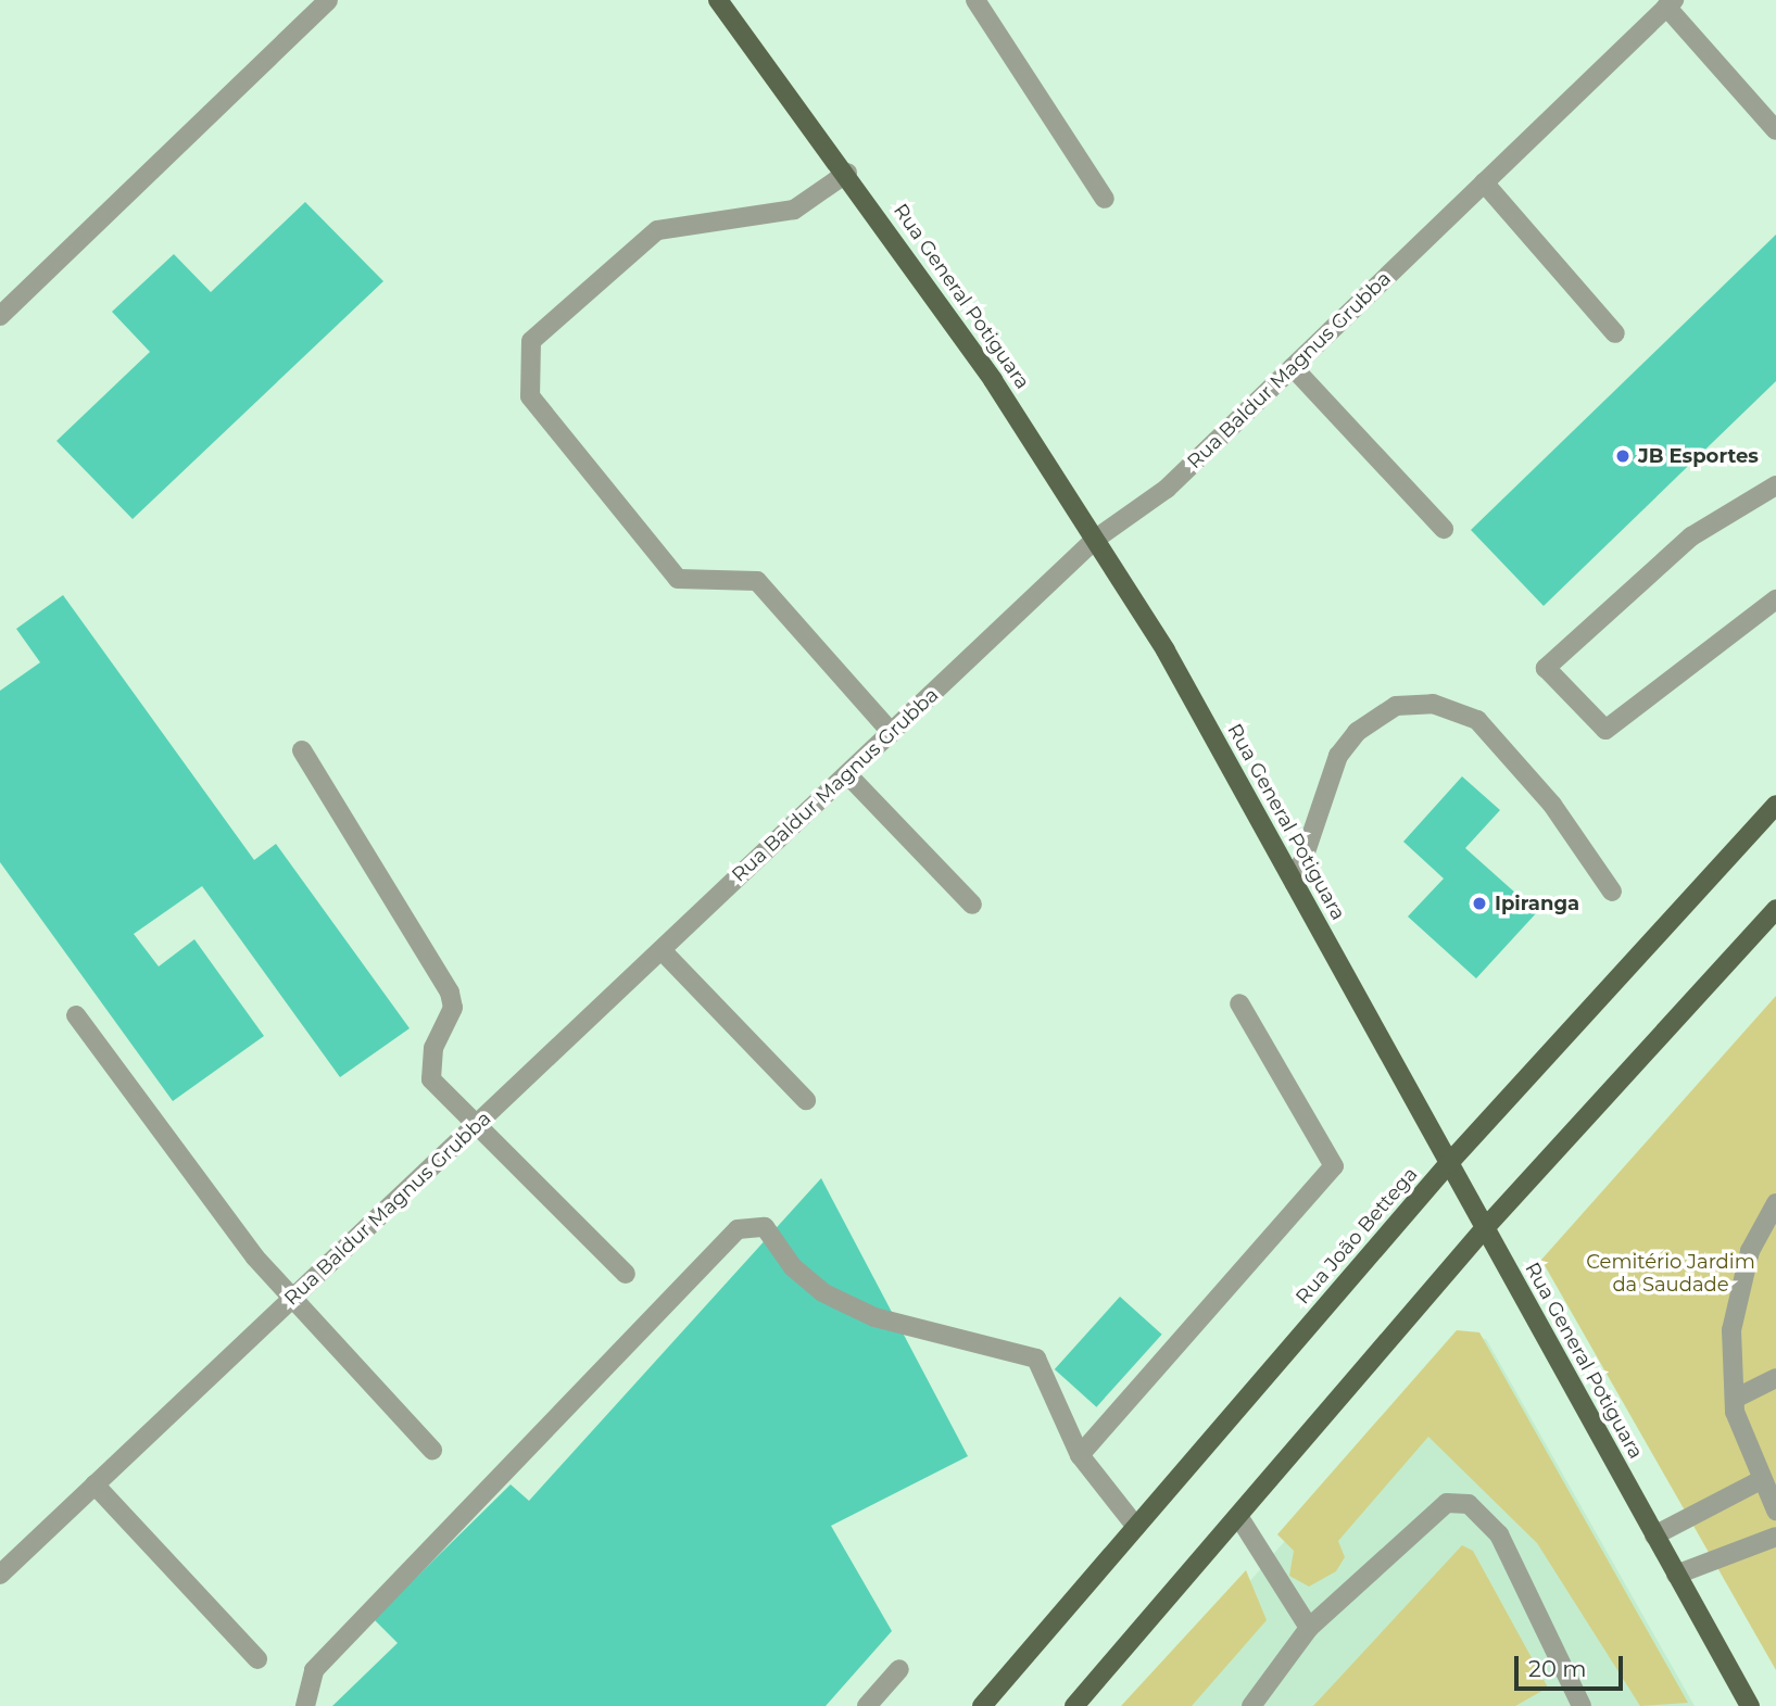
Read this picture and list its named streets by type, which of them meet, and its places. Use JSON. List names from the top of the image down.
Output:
{
  "streets": {
    "main road": ["Rua General Potiguara", "Rua João Bettega"],
    "street": ["Rua Baldur Magnus Grubba"]
  },
  "crossings": [
    ["Rua General Potiguara", "Rua Baldur Magnus Grubba"],
    ["Rua General Potiguara", "Rua João Bettega"]
  ],
  "parks": ["Cemitério Jardim da Saudade"],
  "places": ["JB Esportes", "Ipiranga"],
  "scale_bar": "20 m"
}
